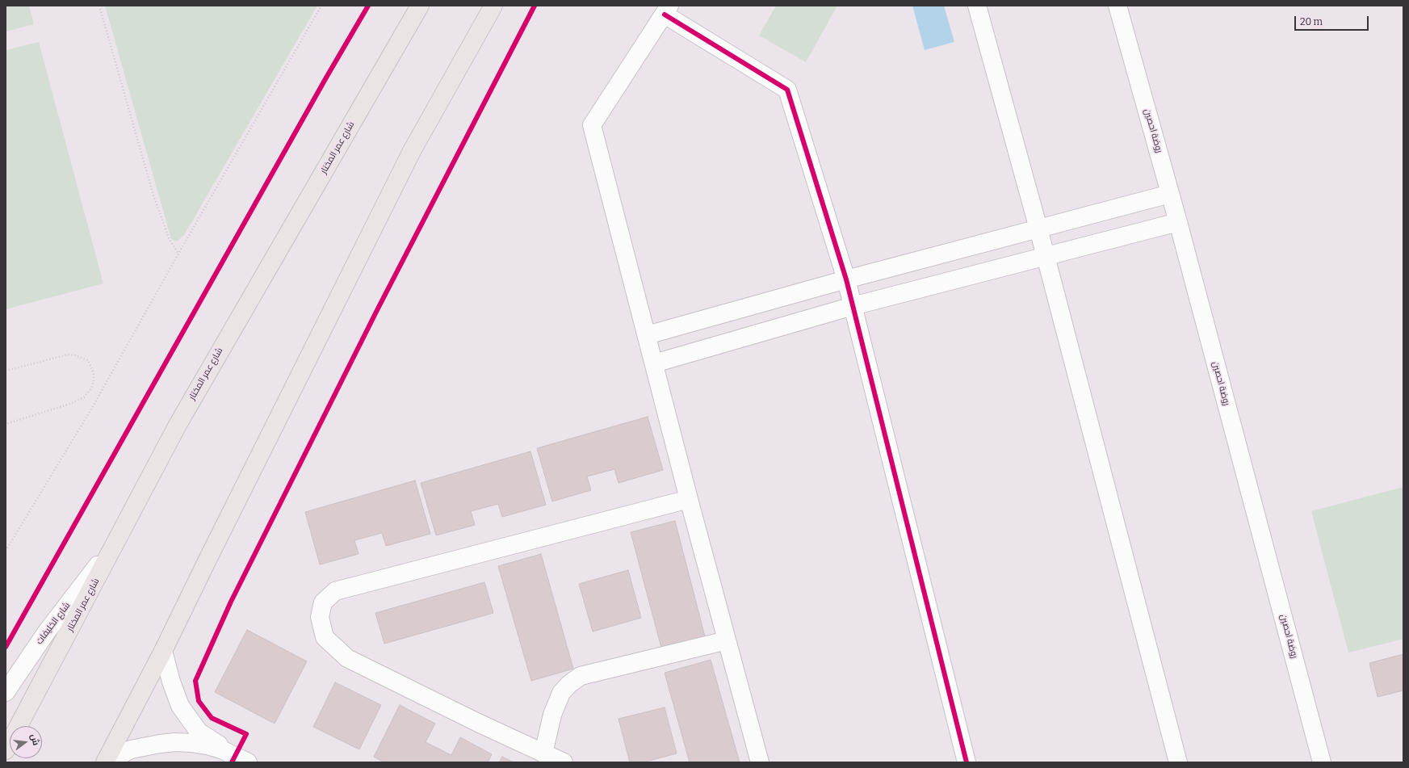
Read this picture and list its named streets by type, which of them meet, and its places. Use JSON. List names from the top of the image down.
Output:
{
  "streets": {
    "main road": ["شارع عمر المختار"],
    "street": ["روضة احصين", "شارع الخليفات"]
  },
  "crossings": [
    ["شارع عمر المختار", "شارع الخليفات"]
  ],
  "scale_bar": "20 m",
  "north": "right"
}
